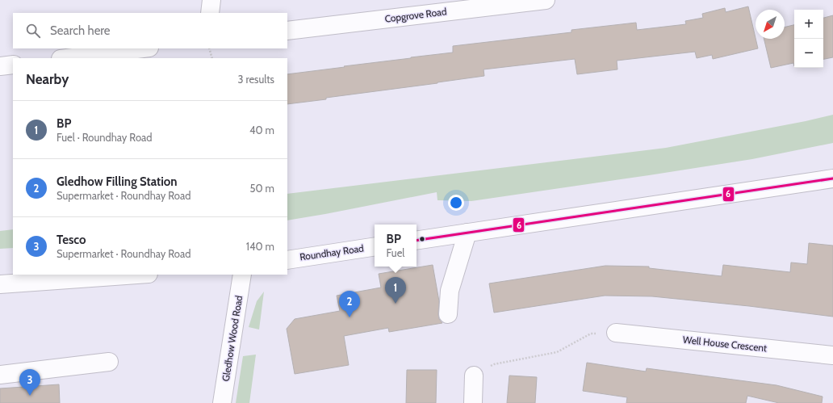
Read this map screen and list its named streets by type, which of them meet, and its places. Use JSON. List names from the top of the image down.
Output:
{
  "streets": {
    "street": [
      "Copgrove Road",
      "Roundhay Road",
      "Gledhow Wood Road",
      "Well House Crescent"
    ]
  },
  "lines": ["transit line 6"],
  "north": "bottom left",
  "page": {
    "map_buttons": ["+", "−"],
    "search": "Search here",
    "heading": ["Nearby", "3 results"],
    "list": [
      {
        "mark": "1",
        "name": "BP",
        "note": "Fuel · Roundhay Road",
        "value": "40 m"
      },
      {
        "mark": "2",
        "name": "Gledhow Filling Station",
        "note": "Supermarket · Roundhay Road",
        "value": "50 m"
      },
      {
        "mark": "3",
        "name": "Tesco",
        "note": "Supermarket · Roundhay Road",
        "value": "140 m"
      }
    ],
    "popup": ["BP", "Fuel"],
    "pins": ["1", "2", "3"]
  }
}
